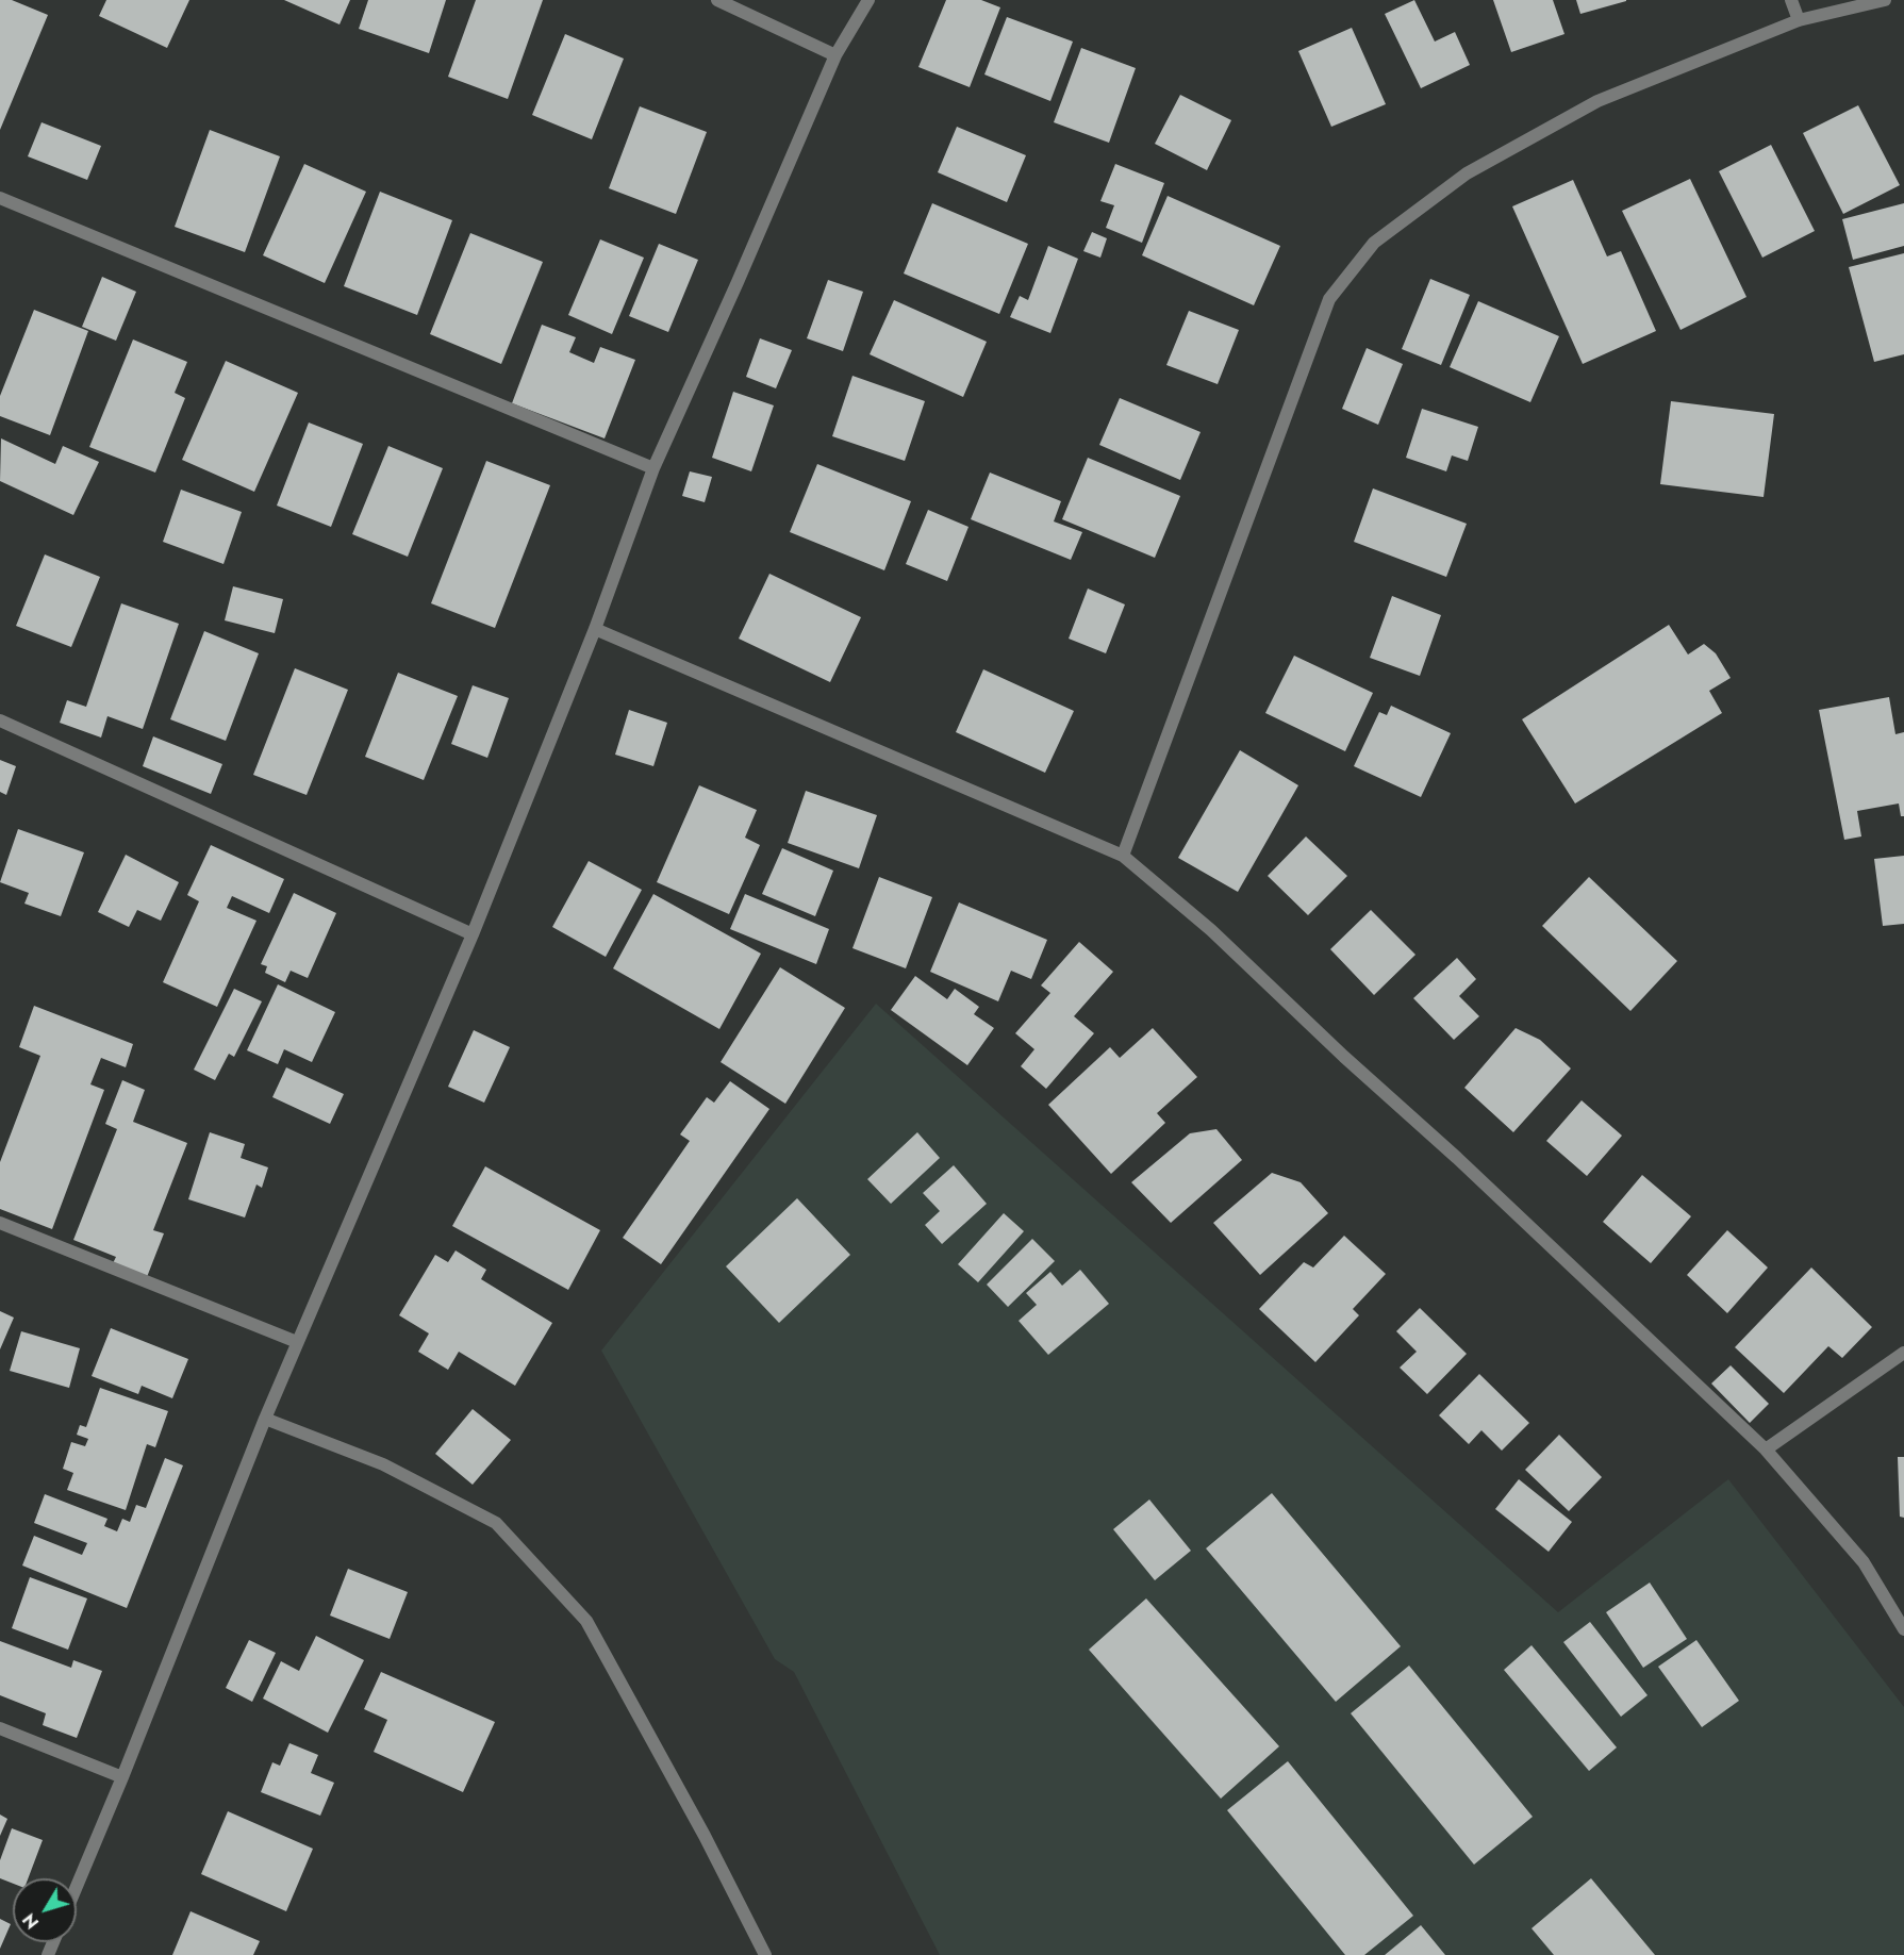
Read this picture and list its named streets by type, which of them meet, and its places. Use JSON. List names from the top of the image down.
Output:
{
  "north": "bottom left"
}
